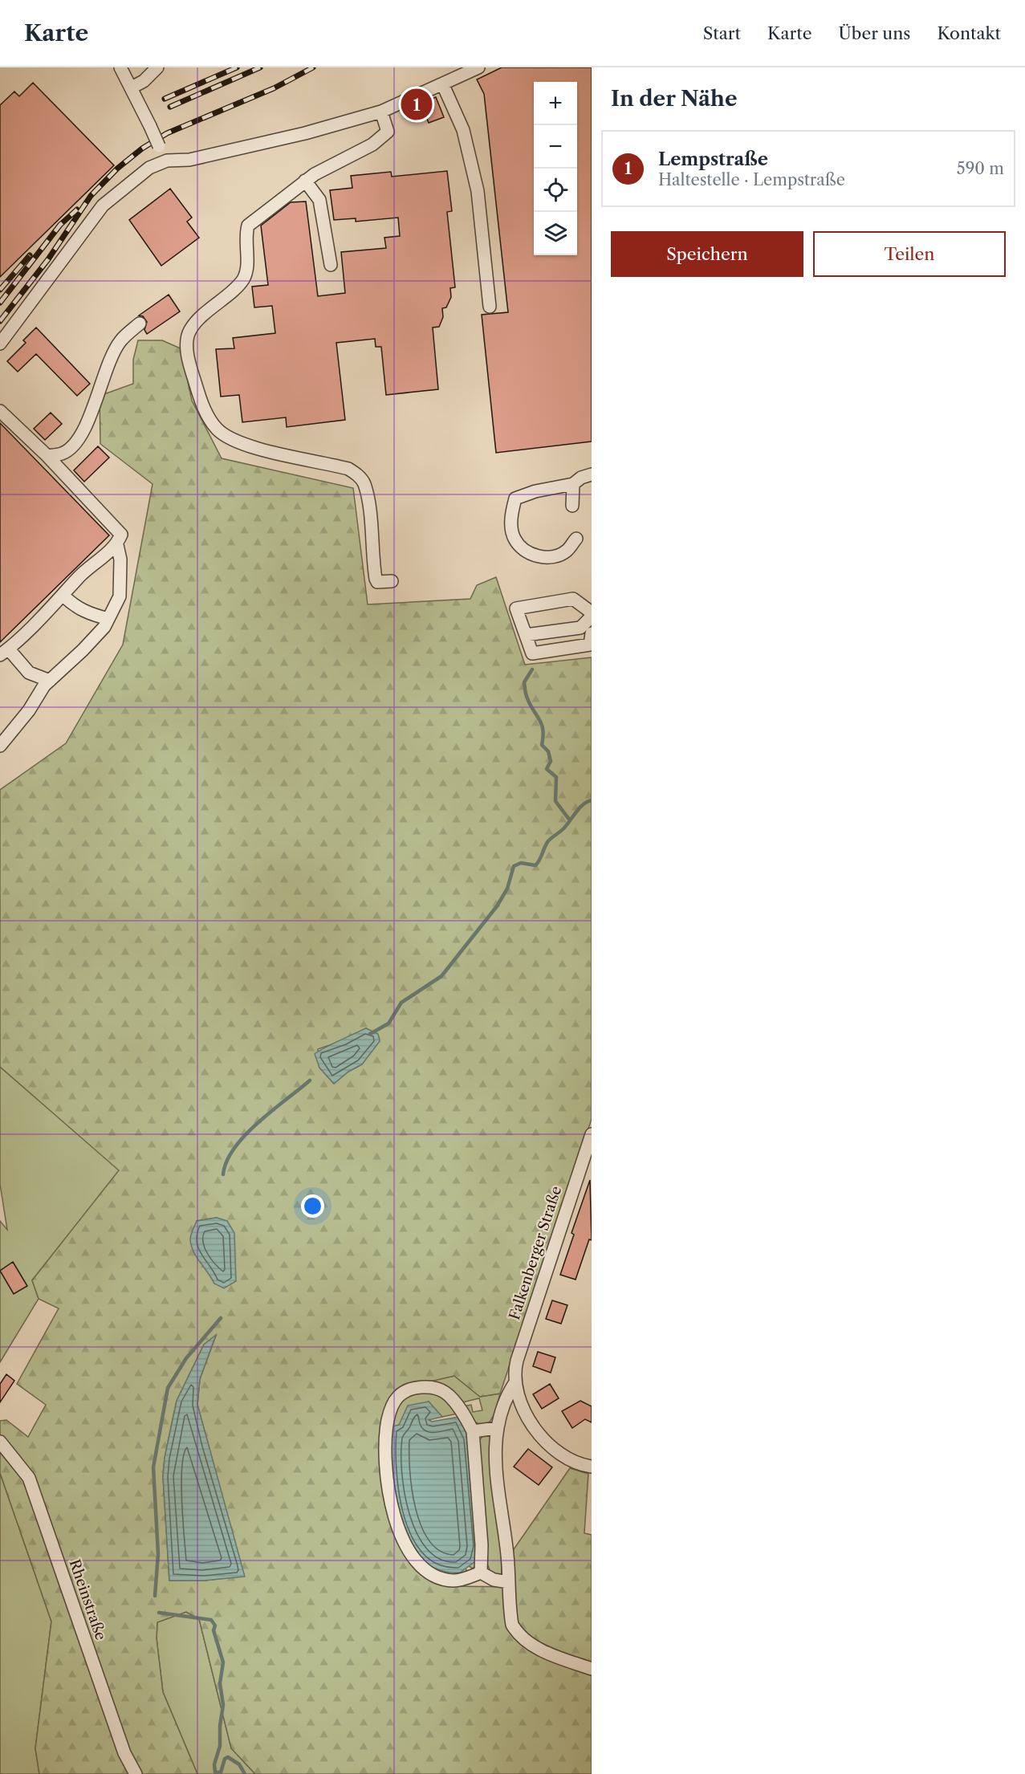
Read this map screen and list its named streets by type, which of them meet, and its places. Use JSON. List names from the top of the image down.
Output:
{
  "streets": {
    "street": ["Falkenberger Straße", "Rheinstraße"]
  },
  "page": {
    "header": "Karte",
    "nav": [
      "Start",
      "Karte",
      "Über uns",
      "Kontakt"
    ],
    "heading": "In der Nähe",
    "map_buttons": ["+", "−"],
    "pins": "1",
    "list": [
      {
        "mark": "1",
        "name": "Lempstraße",
        "note": "Haltestelle · Lempstraße",
        "value": "590 m"
      }
    ],
    "buttons": ["Speichern", "Teilen"]
  }
}
